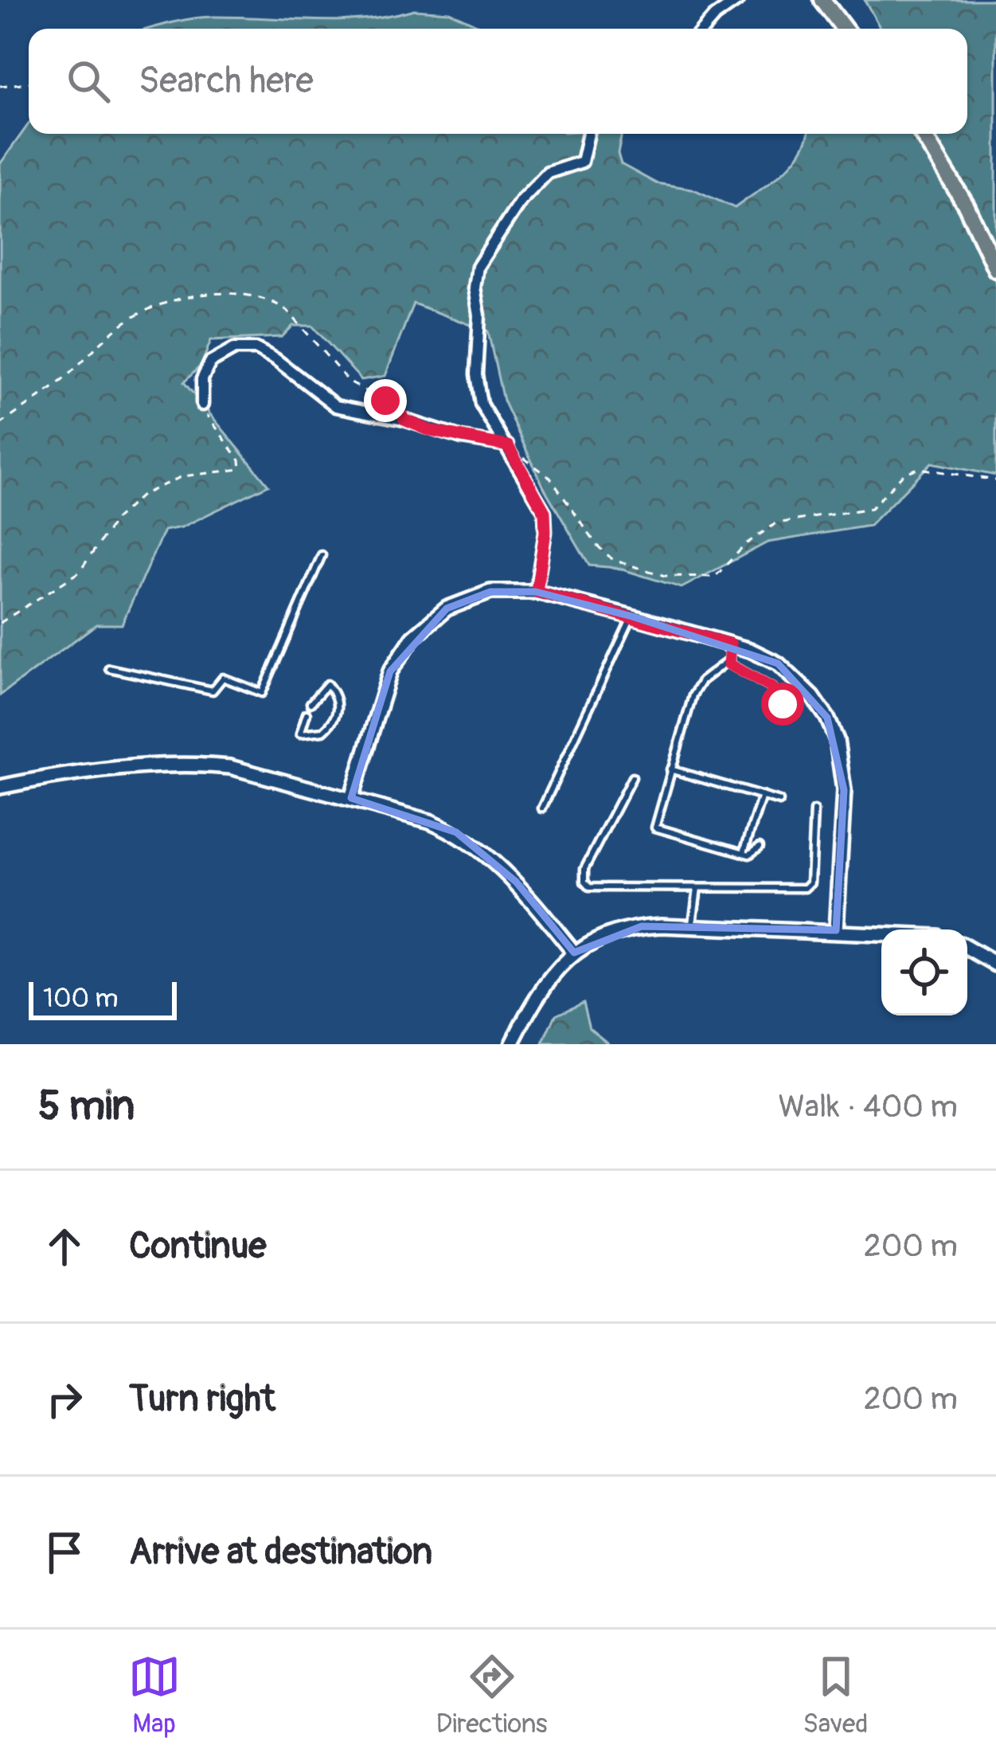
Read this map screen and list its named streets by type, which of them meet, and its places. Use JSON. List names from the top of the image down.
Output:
{
  "scale_bar": "100 m",
  "page": {
    "search": "Search here",
    "scale": "100 m",
    "heading": ["5 min", "Walk · 400 m"],
    "list": [
      ["Continue", "200 m"],
      ["Turn right", "200 m"],
      "Arrive at destination"
    ],
    "nav": ["Map", "Directions", "Saved"]
  }
}
